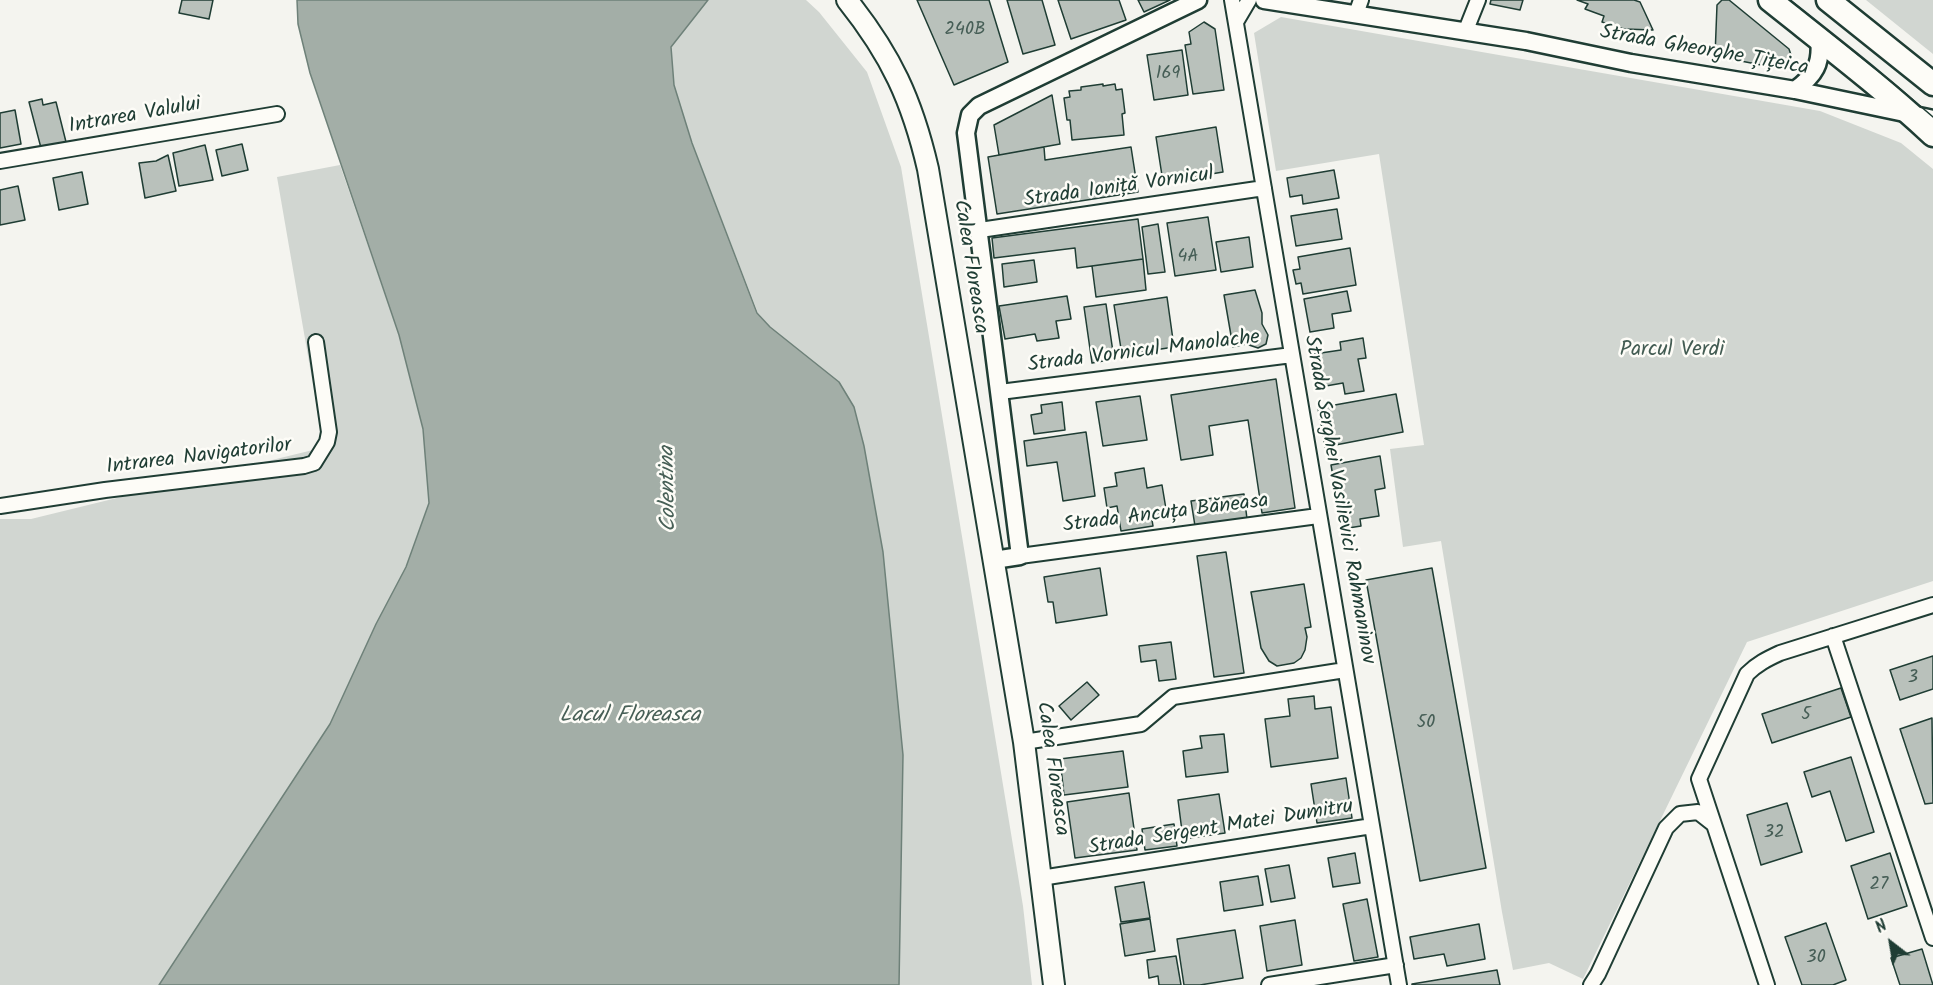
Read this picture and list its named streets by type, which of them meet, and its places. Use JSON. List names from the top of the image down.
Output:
{
  "streets": {
    "main road": ["Calea Floreasca"],
    "street": [
      "Strada Gheorghe Țițeica",
      "Intrarea Valului",
      "Strada Ioniță Vornicul",
      "Strada Vornicul Manolache",
      "Intrarea Navigatorilor",
      "Strada Serghei Vasilievici Rahmaninov",
      "Strada Ancuța Băneasa",
      "Strada Sergent Matei Dumitru"
    ]
  },
  "crossings": [
    ["Strada Ioniță Vornicul", "Calea Floreasca"],
    ["Strada Ioniță Vornicul", "Strada Serghei Vasilievici Rahmaninov"],
    ["Calea Floreasca", "Strada Vornicul Manolache"],
    ["Calea Floreasca", "Strada Ancuța Băneasa"],
    ["Calea Floreasca", "Strada Sergent Matei Dumitru"],
    ["Strada Vornicul Manolache", "Strada Serghei Vasilievici Rahmaninov"],
    ["Strada Serghei Vasilievici Rahmaninov", "Strada Ancuța Băneasa"],
    ["Strada Serghei Vasilievici Rahmaninov", "Strada Sergent Matei Dumitru"]
  ],
  "water": ["Colentina", "Lacul Floreasca"],
  "parks": ["Parcul Verdi"],
  "house_numbers": [
    "240B",
    "169",
    "4A",
    "3",
    "5",
    "50",
    "32",
    "27",
    "30"
  ],
  "north": "top left"
}
